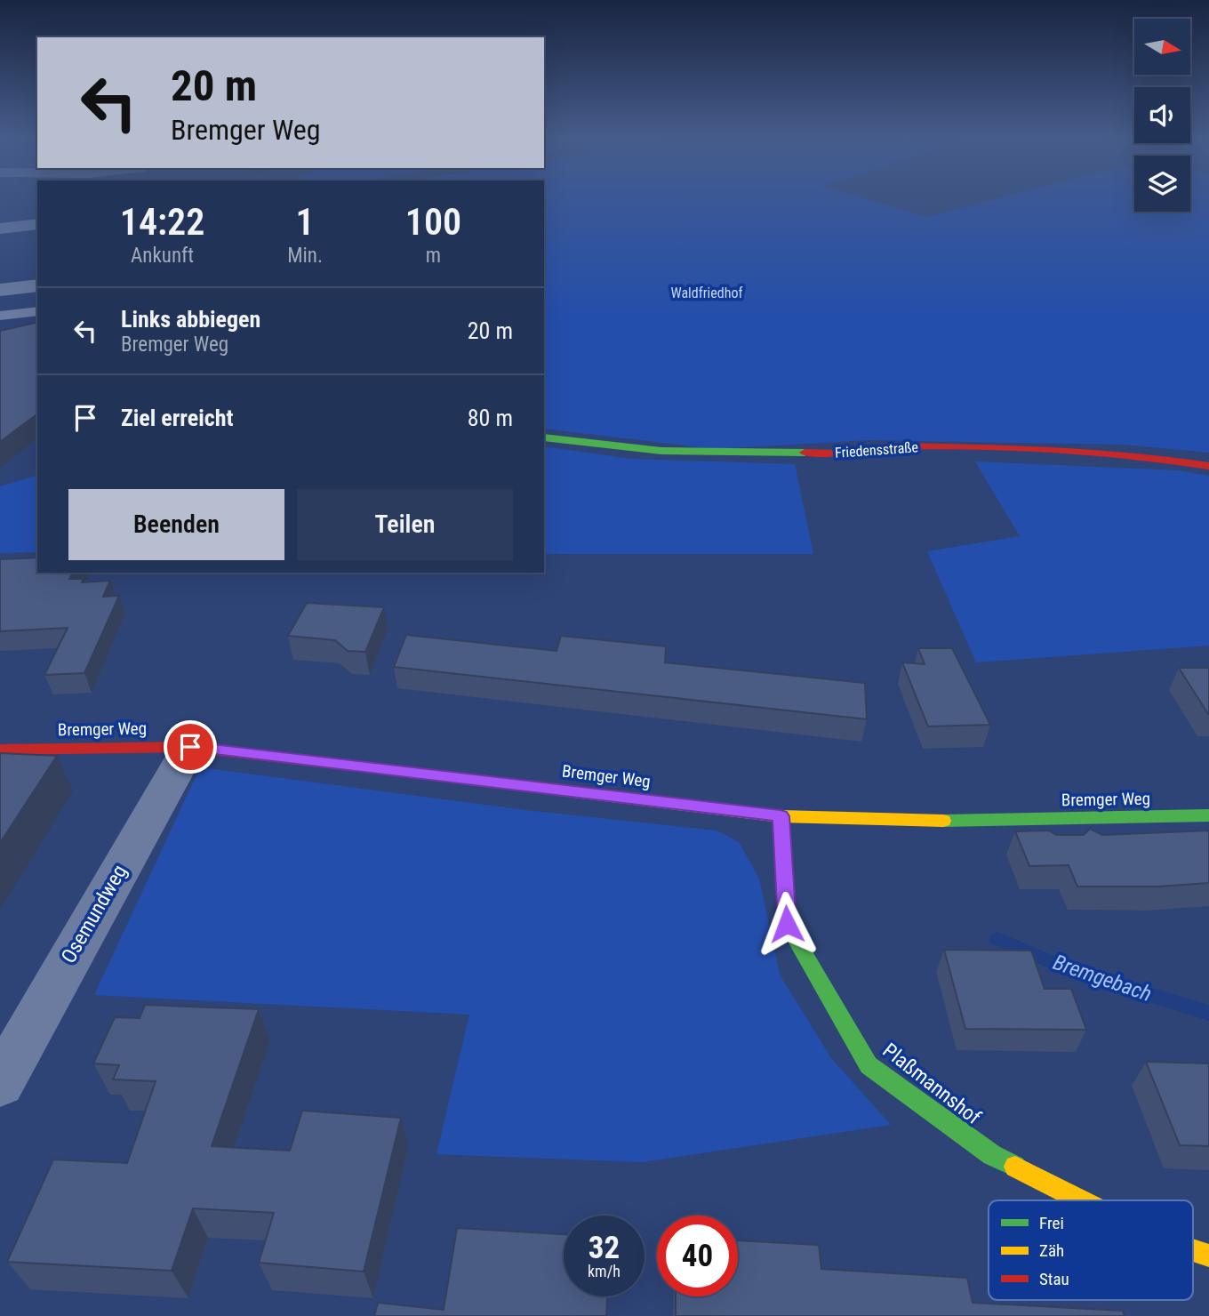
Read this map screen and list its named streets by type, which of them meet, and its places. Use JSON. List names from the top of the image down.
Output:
{
  "streets": {
    "street": [
      "Friedensstraße",
      "Bremger Weg",
      "Osemundweg",
      "Plaßmannshof"
    ]
  },
  "crossings": [
    ["Bremger Weg", "Osemundweg"],
    ["Bremger Weg", "Plaßmannshof"]
  ],
  "water": ["Bremgebach"],
  "parks": ["Waldfriedhof"],
  "legend": ["Frei", "Zäh", "Stau"],
  "north": "right",
  "page": {
    "turn": ["20 m", "Bremger Weg"],
    "eta": [
      "14:22",
      "Ankunft",
      "1",
      "Min.",
      "100",
      "m"
    ],
    "list": [
      {
        "name": "Links abbiegen",
        "note": "Bremger Weg",
        "value": "20 m"
      },
      {
        "name": "Ziel erreicht",
        "value": "80 m"
      }
    ],
    "buttons": ["Beenden", "Teilen"],
    "speed": "32 km/h",
    "limit": "40"
  }
}
